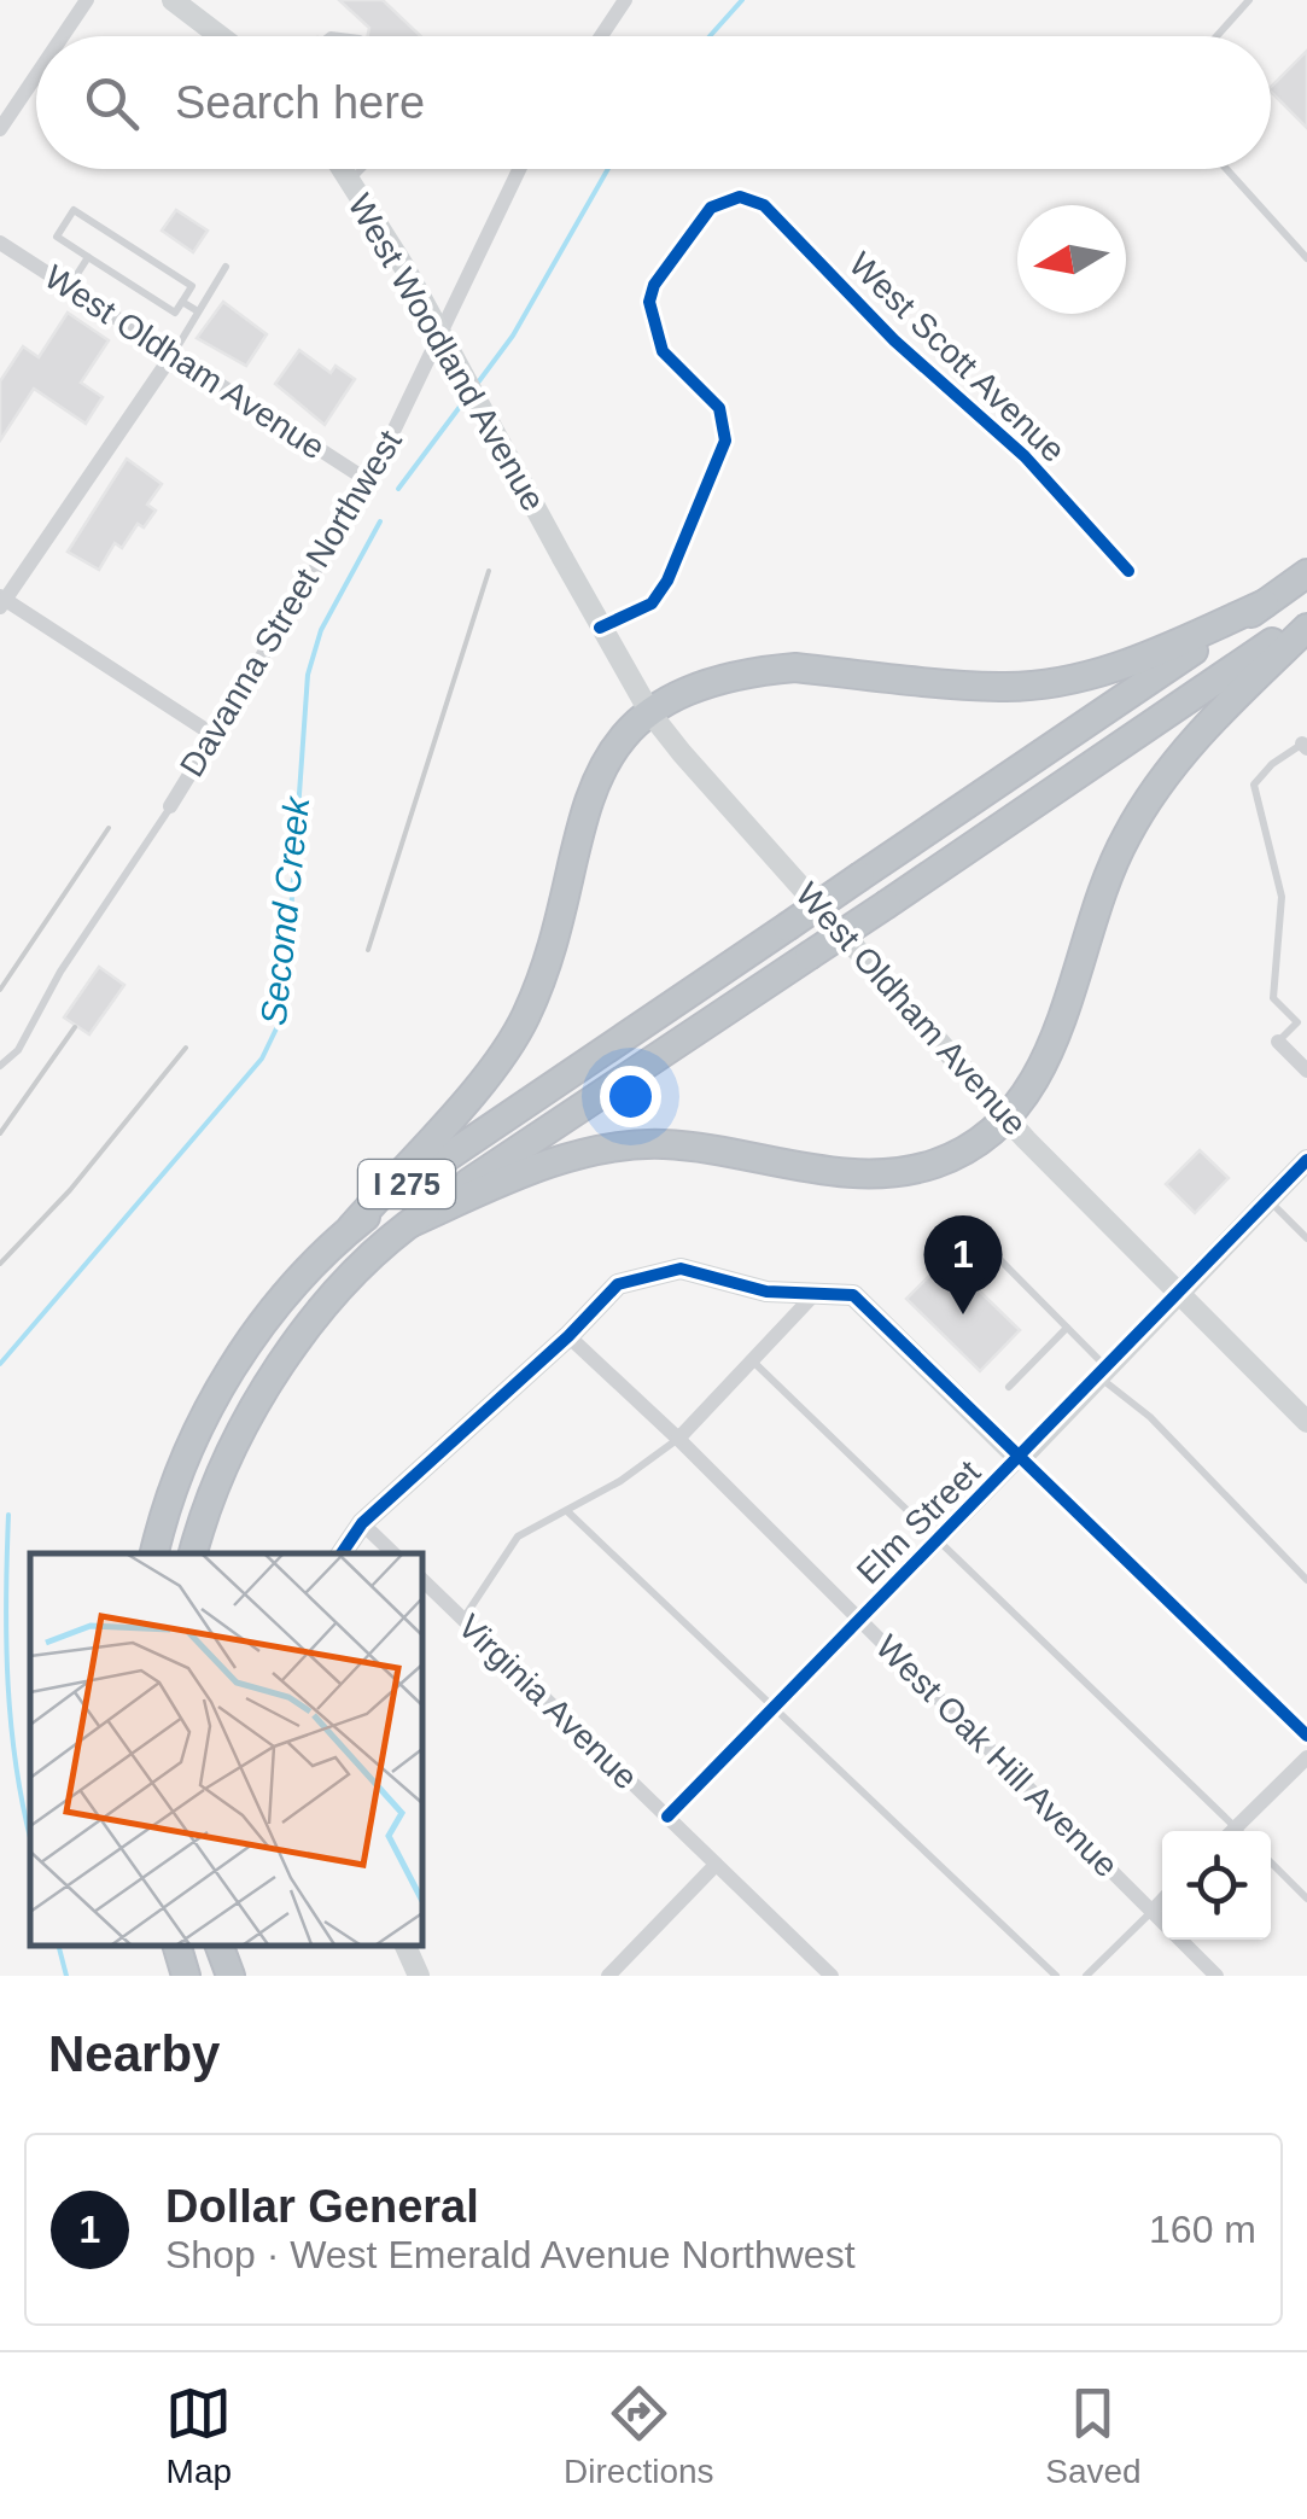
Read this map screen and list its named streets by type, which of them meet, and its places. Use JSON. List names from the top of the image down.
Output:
{
  "streets": {
    "highway": ["I 275"],
    "street": [
      "West Woodland Avenue",
      "West Scott Avenue",
      "West Oldham Avenue",
      "Davanna Street Northwest",
      "Elm Street",
      "Virginia Avenue",
      "West Oak Hill Avenue"
    ]
  },
  "crossings": [
    ["West Woodland Avenue", "West Oldham Avenue"],
    ["West Scott Avenue", "West Oldham Avenue"],
    ["West Oldham Avenue", "Davanna Street Northwest"],
    ["West Oldham Avenue", "Elm Street"],
    ["Elm Street", "Virginia Avenue"],
    ["Elm Street", "West Oak Hill Avenue"]
  ],
  "water": ["Second Creek"],
  "north": "left",
  "page": {
    "search": "Search here",
    "pins": "1",
    "heading": "Nearby",
    "list": [
      {
        "mark": "1",
        "name": "Dollar General",
        "note": "Shop · West Emerald Avenue Northwest",
        "value": "160 m"
      }
    ],
    "nav": ["Map", "Directions", "Saved"]
  }
}
